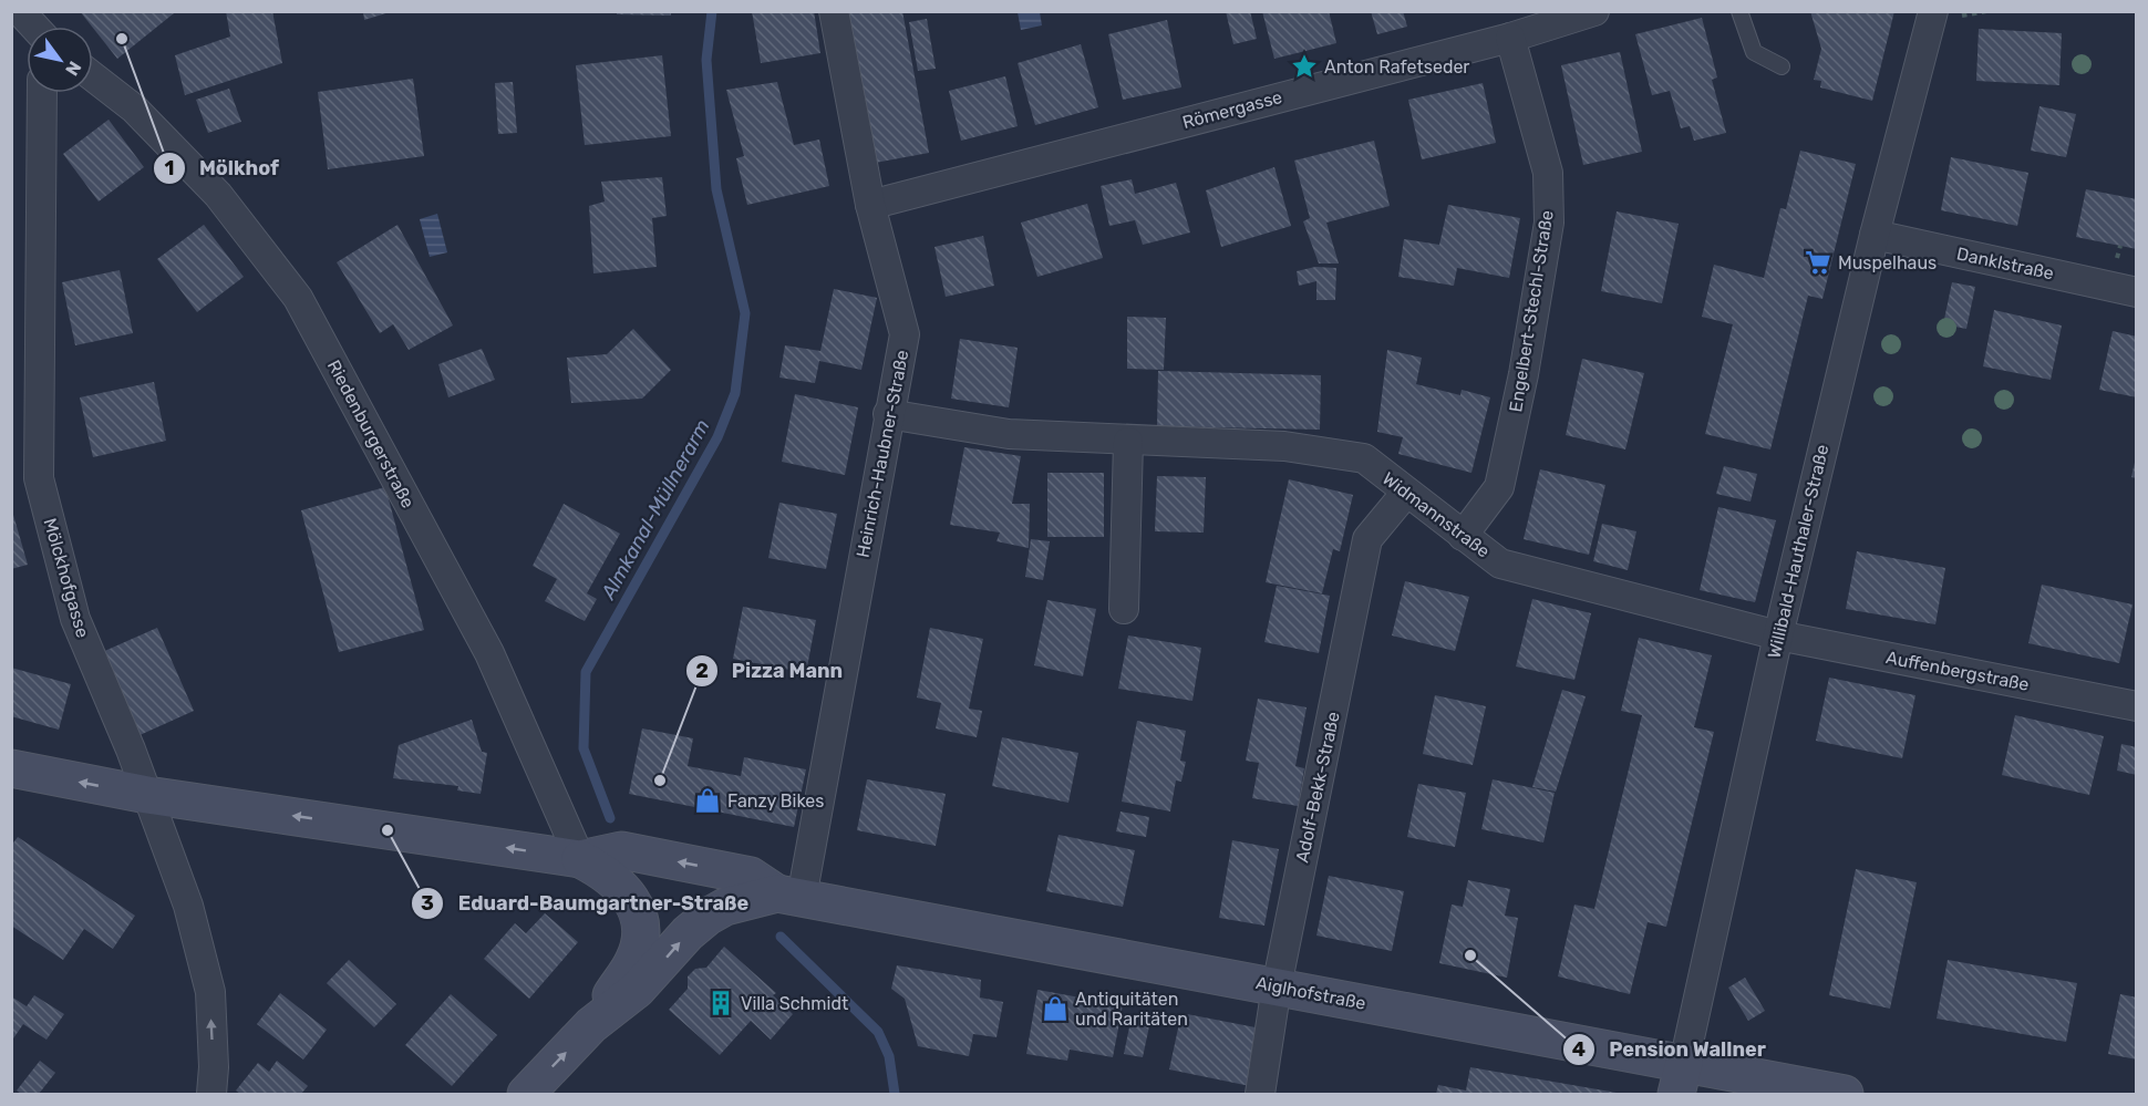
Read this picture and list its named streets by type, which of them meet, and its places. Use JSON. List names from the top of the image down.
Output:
{
  "streets": {
    "street": [
      "Römergasse",
      "Danklstraße",
      "Engelbert-Stechl-Straße",
      "Riedenburgerstraße",
      "Heinrich-Haubner-Straße",
      "Widmannstraße",
      "Willibald-Hauthaler-Straße",
      "Mölckhofgasse",
      "Auffenbergstraße",
      "Adolf-Bekk-Straße",
      "Aiglhofstraße"
    ]
  },
  "crossings": [
    ["Römergasse", "Engelbert-Stechl-Straße"],
    ["Römergasse", "Heinrich-Haubner-Straße"],
    ["Danklstraße", "Willibald-Hauthaler-Straße"],
    ["Engelbert-Stechl-Straße", "Widmannstraße"],
    ["Heinrich-Haubner-Straße", "Widmannstraße"],
    ["Heinrich-Haubner-Straße", "Aiglhofstraße"],
    ["Widmannstraße", "Willibald-Hauthaler-Straße"],
    ["Widmannstraße", "Auffenbergstraße"],
    ["Widmannstraße", "Adolf-Bekk-Straße"],
    ["Willibald-Hauthaler-Straße", "Auffenbergstraße"],
    ["Willibald-Hauthaler-Straße", "Aiglhofstraße"],
    ["Adolf-Bekk-Straße", "Aiglhofstraße"]
  ],
  "water": ["Almkanal-Müllnerarm"],
  "places": {
    "other": [
      "Mölkhof",
      "Pizza Mann",
      "Eduard-Baumgartner-Straße",
      "Pension Wallner"
    ],
    "place": ["Anton Rafetseder"],
    "supermarket": ["Muspelhaus"],
    "shop": ["Fanzy Bikes", "Antiquitäten und Raritäten"],
    "building": ["Villa Schmidt"]
  },
  "north": "bottom right"
}
